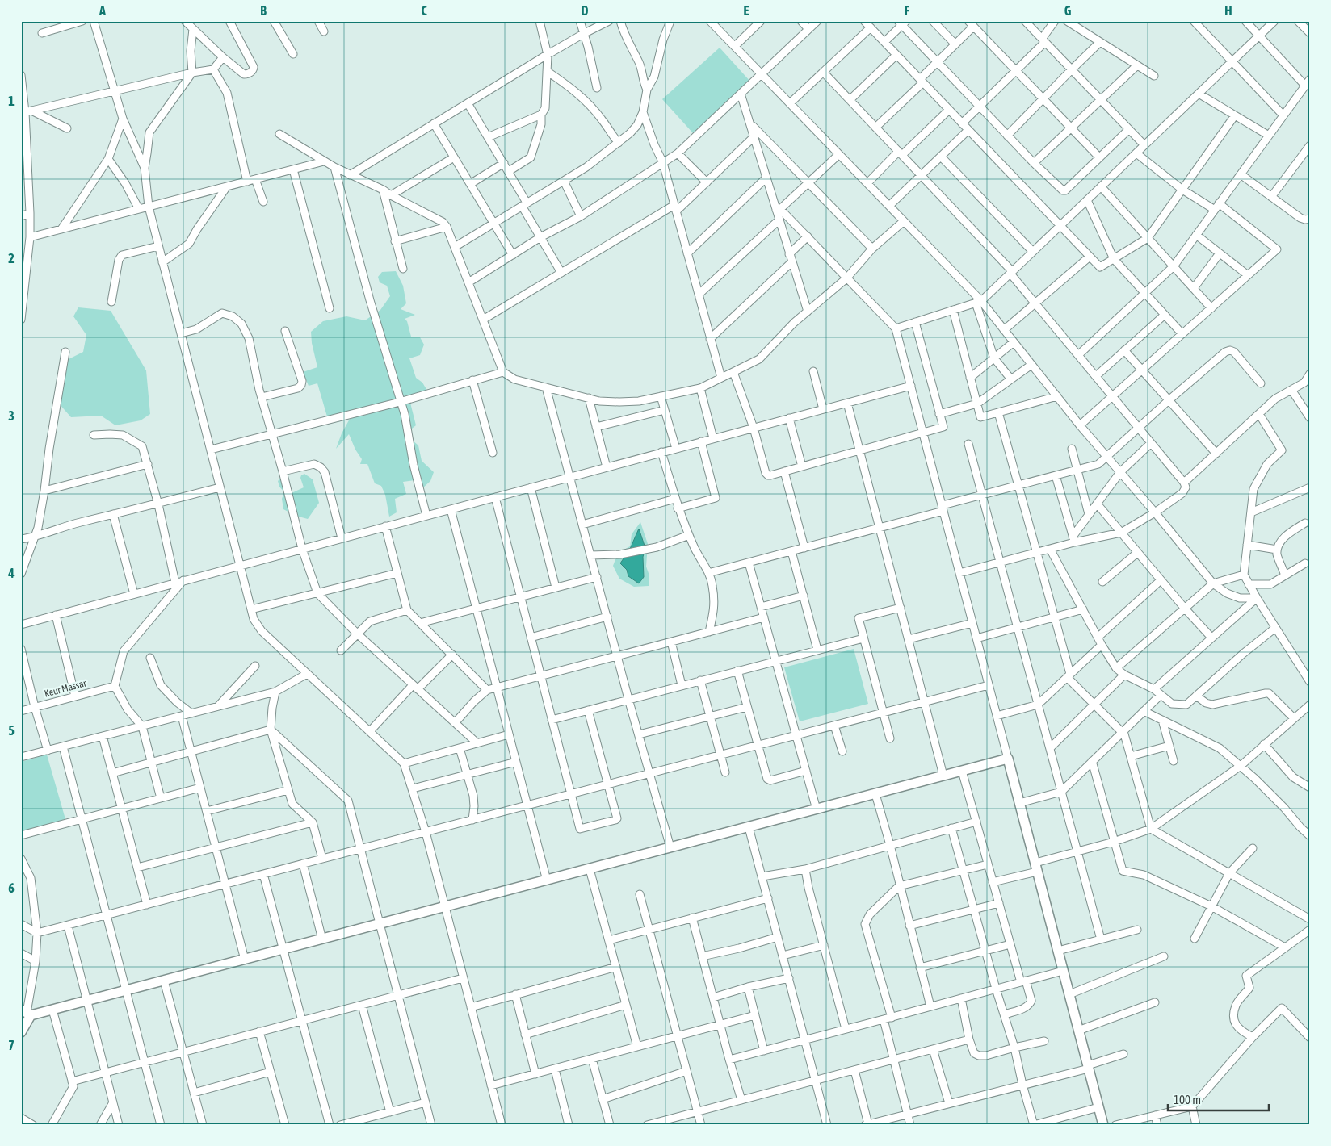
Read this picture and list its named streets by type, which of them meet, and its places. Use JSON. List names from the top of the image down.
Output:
{
  "streets": {
    "street": ["Keur Massar"]
  },
  "scale_bar": "100 m",
  "grid": {
    "columns": [
      "A",
      "B",
      "C",
      "D",
      "E",
      "F",
      "G",
      "H"
    ],
    "rows": [
      "1",
      "2",
      "3",
      "4",
      "5",
      "6",
      "7"
    ]
  }
}
